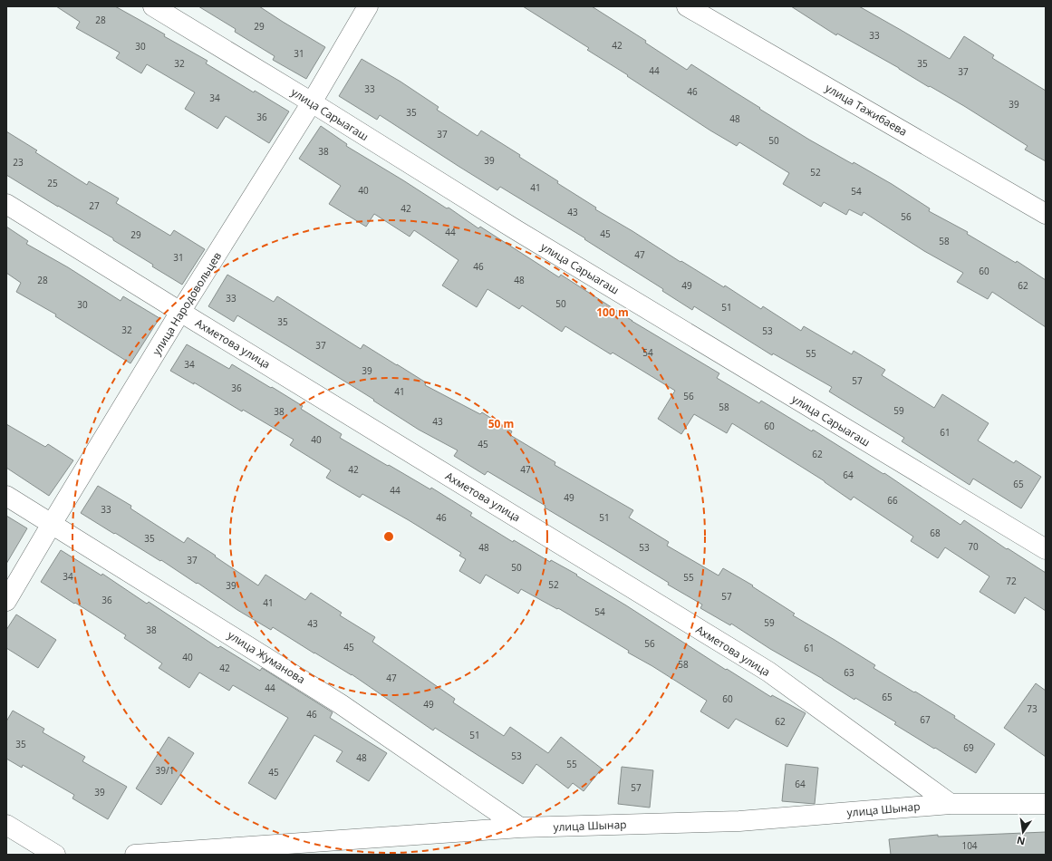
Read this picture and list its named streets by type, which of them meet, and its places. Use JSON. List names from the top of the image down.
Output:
{
  "streets": {
    "street": [
      "улица Тажибаева",
      "улица Сарыагаш",
      "улица Народовольцев",
      "Ахметова улица",
      "улица Жуманова",
      "улица Шынар"
    ]
  },
  "crossings": [
    ["улица Сарыагаш", "улица Народовольцев"],
    ["улица Народовольцев", "Ахметова улица"],
    ["улица Народовольцев", "улица Жуманова"],
    ["Ахметова улица", "улица Шынар"],
    ["улица Жуманова", "улица Шынар"]
  ],
  "house_numbers": [
    "28",
    "29",
    "33",
    "42",
    "30",
    "31",
    "32",
    "35",
    "44",
    "37",
    "33",
    "46",
    "34",
    "39",
    "35",
    "36",
    "48",
    "37",
    "50",
    "38",
    "39",
    "23",
    "52",
    "25",
    "41",
    "40",
    "54",
    "27",
    "42",
    "43",
    "56",
    "44",
    "45",
    "29",
    "58",
    "47",
    "31",
    "46",
    "60",
    "28",
    "48",
    "49",
    "62",
    "33",
    "50",
    "30",
    "51",
    "35",
    "32",
    "53",
    "37",
    "54",
    "55",
    "34",
    "39",
    "57",
    "36",
    "41",
    "56",
    "58",
    "59",
    "38",
    "43",
    "60",
    "61",
    "40",
    "45",
    "62",
    "42",
    "47",
    "64",
    "65",
    "44",
    "49",
    "66",
    "33",
    "46",
    "51",
    "68",
    "35",
    "70",
    "48",
    "53",
    "37",
    "50",
    "34",
    "55",
    "72",
    "52",
    "39",
    "57",
    "36",
    "41",
    "54",
    "59",
    "43",
    "38",
    "56",
    "45",
    "61",
    "40",
    "58",
    "42",
    "63",
    "47",
    "44",
    "65",
    "60",
    "49",
    "73",
    "46",
    "67",
    "62",
    "51",
    "35",
    "69",
    "53",
    "48",
    "55",
    "39/1",
    "45",
    "64",
    "57",
    "39",
    "104"
  ],
  "north": "bottom",
  "rings": ["100 m", "50 m"]
}
